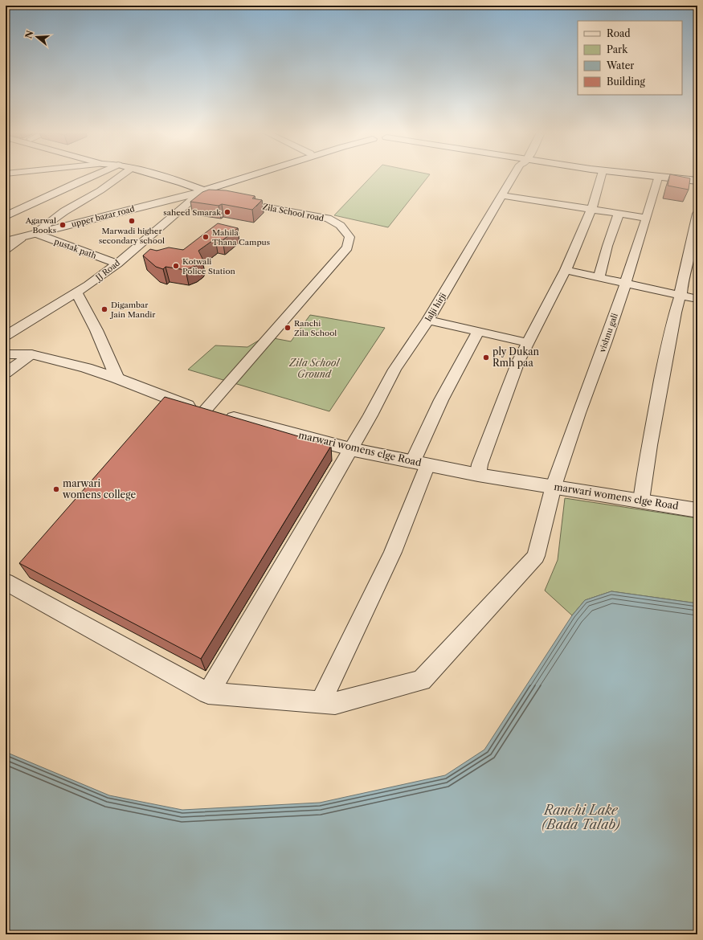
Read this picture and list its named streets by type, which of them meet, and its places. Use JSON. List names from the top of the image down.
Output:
{
  "streets": {
    "main road": ["upper bazar road", "marwari womens clge Road"],
    "street": [
      "Zila School road",
      "pustak path",
      "JJ Road",
      "lalji hirji",
      "vishnu gali"
    ]
  },
  "crossings": [
    ["Zila School road", "marwari womens clge Road"],
    ["upper bazar road", "pustak path"],
    ["upper bazar road", "JJ Road"],
    ["pustak path", "JJ Road"],
    ["lalji hirji", "vishnu gali"],
    ["lalji hirji", "marwari womens clge Road"],
    ["vishnu gali", "marwari womens clge Road"]
  ],
  "water": ["Ranchi Lake (Bada Talab)"],
  "parks": ["Zila School Ground"],
  "places": [
    "saheed Smarak",
    "Marwadi higher secondary school",
    "Agarwal Books",
    "Mahila Thana Campus",
    "Kotwali Police Station",
    "Digambar Jain Mandir",
    "Ranchi Zila School",
    "ply Dukan Rmh paa",
    "marwari womens college"
  ],
  "legend": [
    "Road",
    "Park",
    "Water",
    "Building"
  ],
  "north": "left"
}
